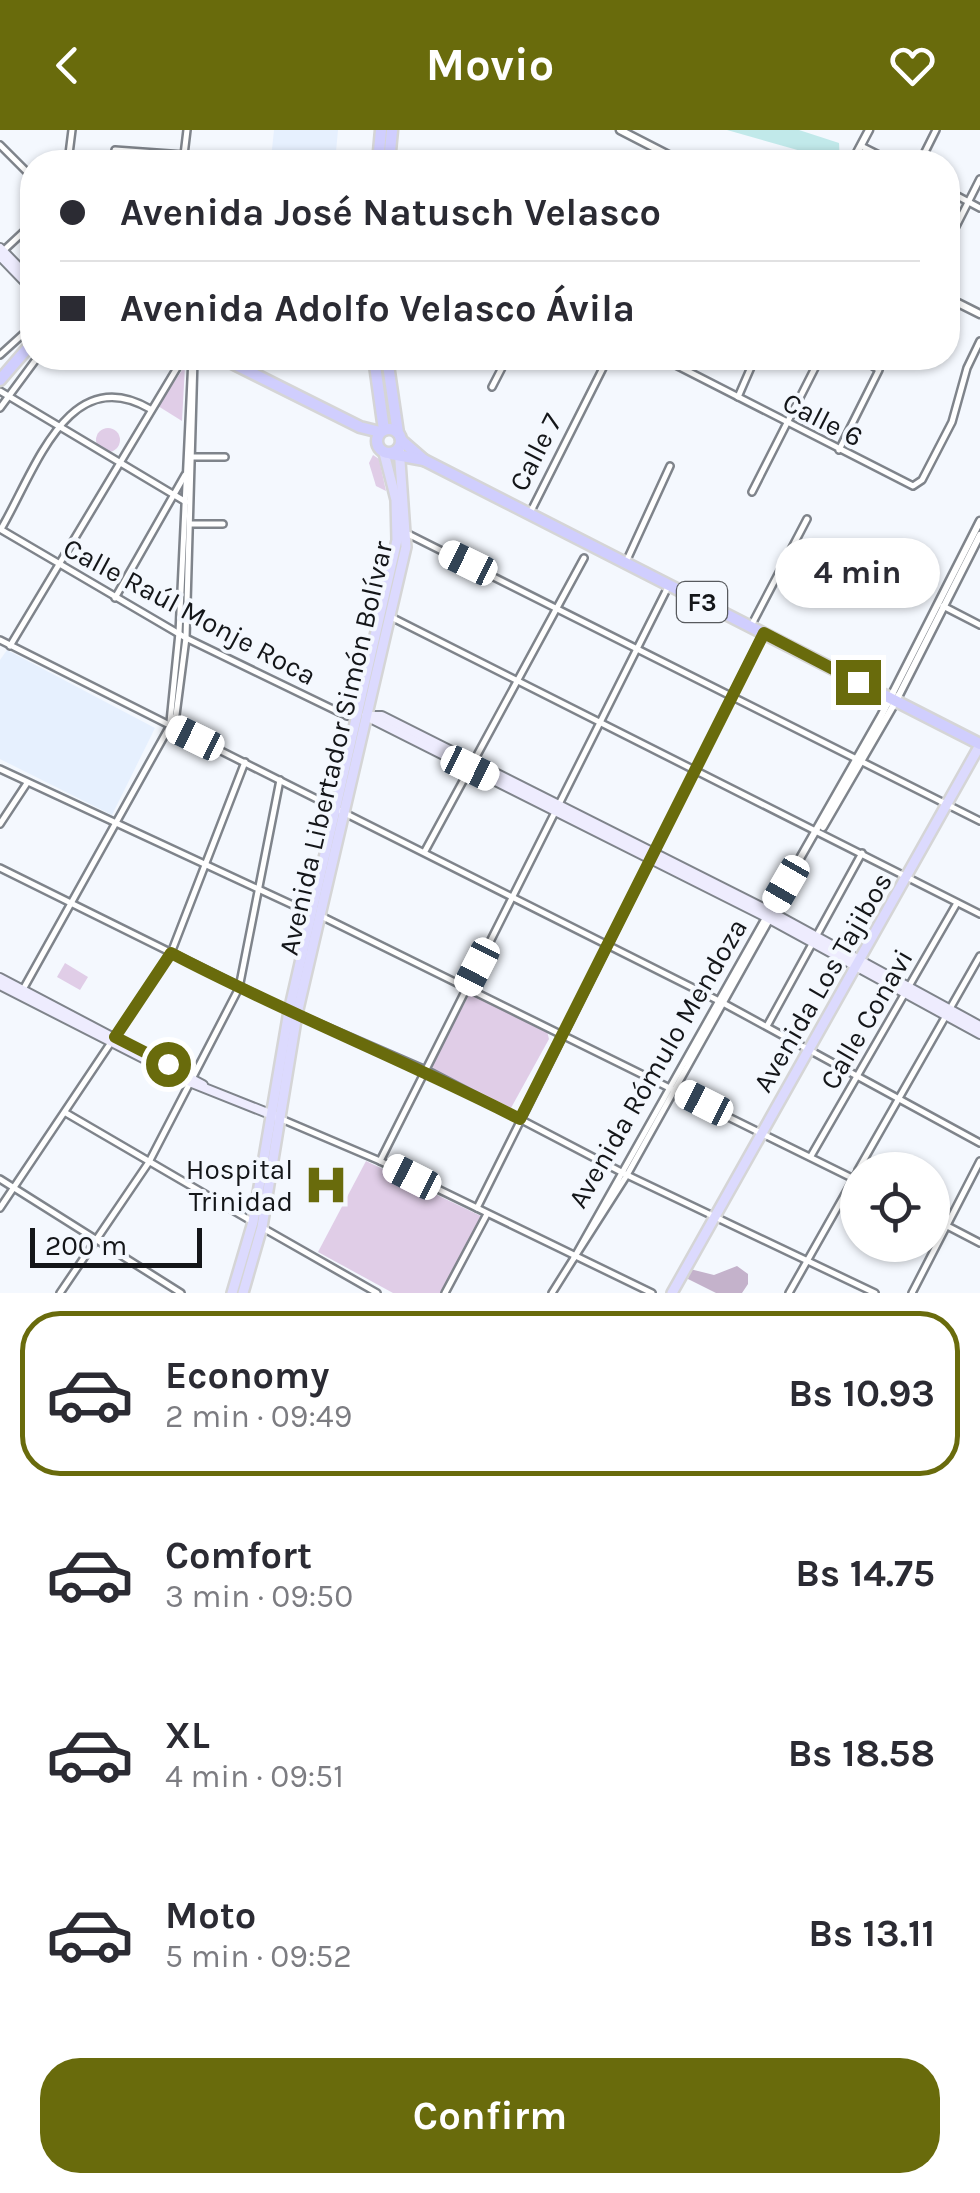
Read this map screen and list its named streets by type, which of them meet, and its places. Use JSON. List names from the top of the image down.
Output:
{
  "streets": {
    "highway": ["F3"],
    "main road": ["Avenida Libertador Simón Bolívar", "Avenida Los Tajibos"],
    "street": [
      "Calle 6",
      "Calle 7",
      "Calle Raúl Monje Roca",
      "Calle Conavi",
      "Avenida Rómulo Mendoza"
    ]
  },
  "crossings": [
    ["Calle 7", "F3"],
    ["F3", "Avenida Libertador Simón Bolívar"],
    ["F3", "Avenida Los Tajibos"],
    ["F3", "Avenida Rómulo Mendoza"],
    ["Calle Raúl Monje Roca", "Avenida Libertador Simón Bolívar"]
  ],
  "places": {
    "hospital": ["Hospital Trinidad"]
  },
  "scale_bar": "200 m",
  "page": {
    "header": "Movio",
    "banner": ["Avenida José Natusch Velasco", "Avenida Adolfo Velasco Ávila"],
    "bubble": "4 min",
    "scale": "200 m",
    "list": [
      {
        "name": "Economy",
        "note": "2 min · 09:49",
        "value": "Bs 10.93"
      },
      {
        "name": "Comfort",
        "note": "3 min · 09:50",
        "value": "Bs 14.75"
      },
      {
        "name": "XL",
        "note": "4 min · 09:51",
        "value": "Bs 18.58"
      },
      {
        "name": "Moto",
        "note": "5 min · 09:52",
        "value": "Bs 13.11"
      }
    ],
    "buttons": "Confirm"
  }
}
